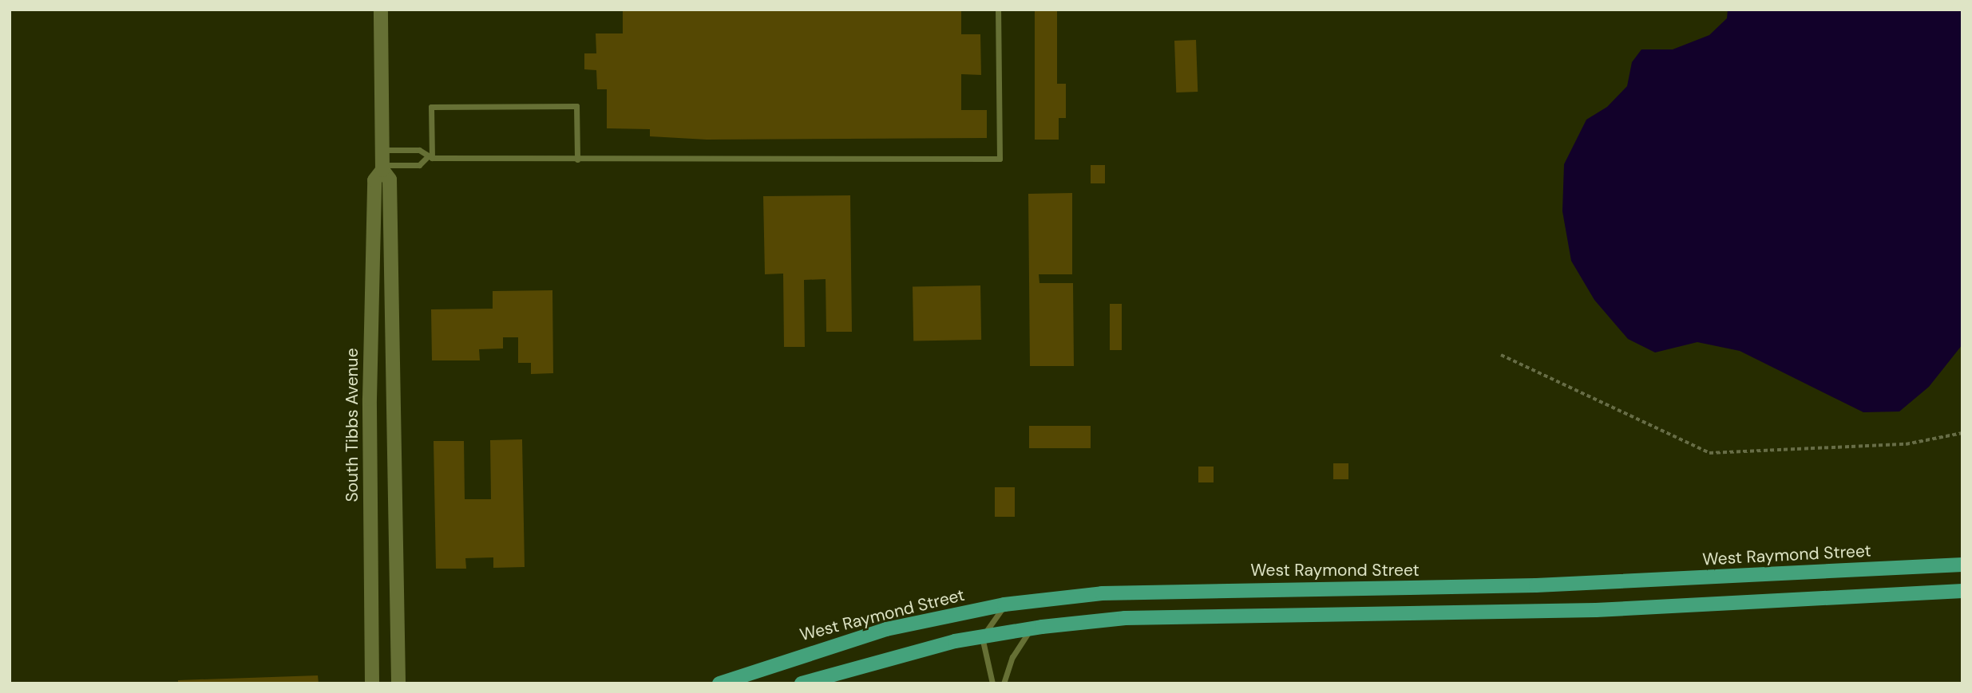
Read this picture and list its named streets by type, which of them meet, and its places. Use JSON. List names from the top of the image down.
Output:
{
  "streets": {
    "main road": ["South Tibbs Avenue", "West Raymond Street"]
  }
}
